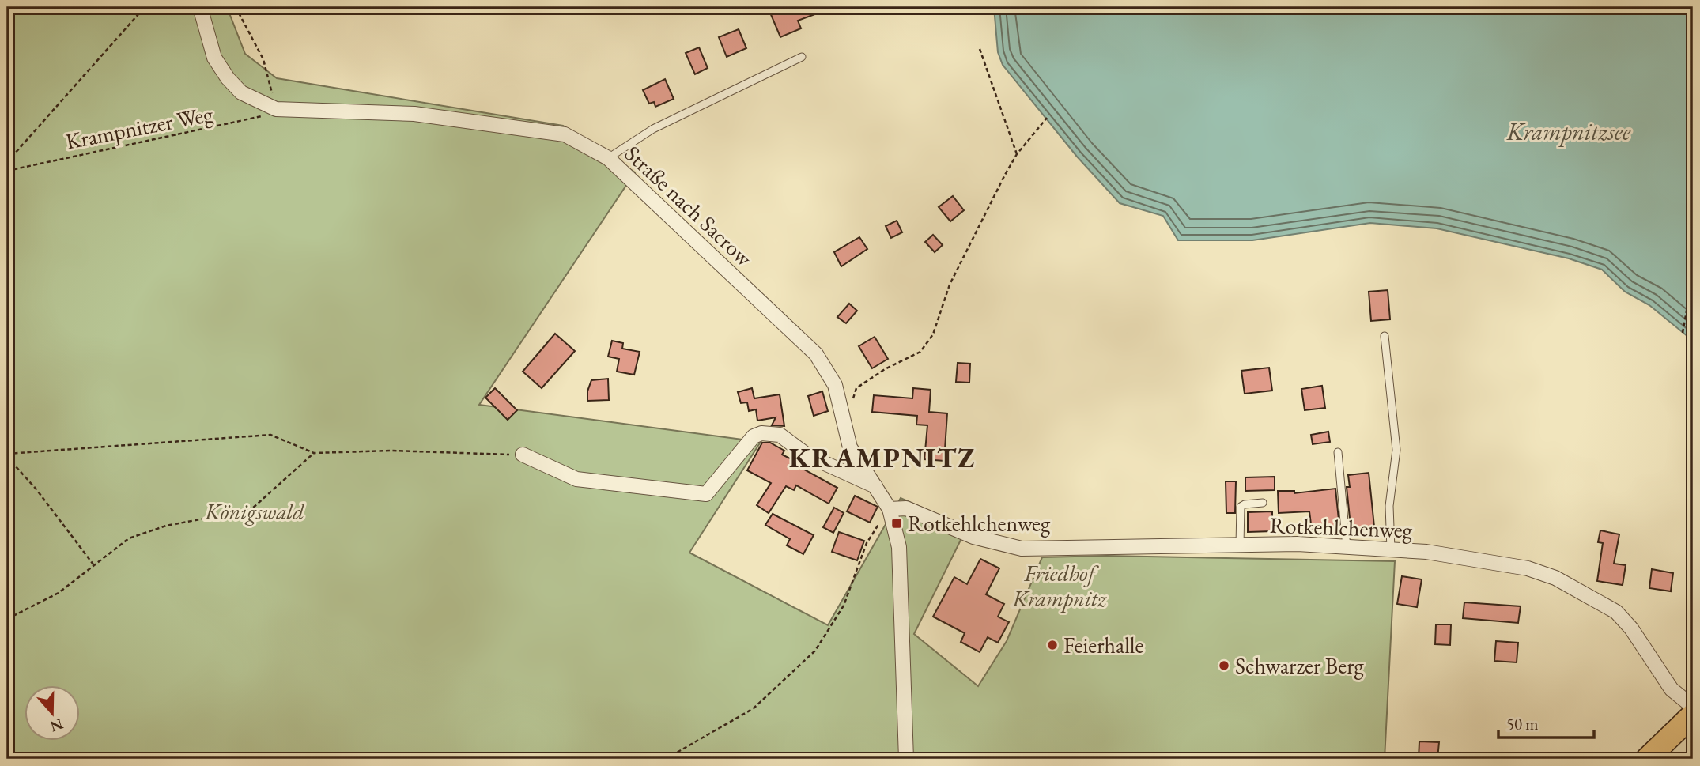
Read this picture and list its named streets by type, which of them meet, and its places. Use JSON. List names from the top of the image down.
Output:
{
  "streets": {
    "street": ["Straße nach Sacrow", "Rotkehlchenweg"],
    "path": ["Krampnitzer Weg"]
  },
  "crossings": [
    ["Krampnitzer Weg", "Straße nach Sacrow"],
    ["Straße nach Sacrow", "Rotkehlchenweg"]
  ],
  "districts": ["KRAMPNITZ"],
  "water": ["Krampnitzsee"],
  "parks": ["Königswald", "Friedhof Krampnitz"],
  "places": {
    "transit": ["Rotkehlchenweg"],
    "other": ["Feierhalle", "Schwarzer Berg"]
  },
  "scale_bar": "50 m",
  "north": "bottom"
}
